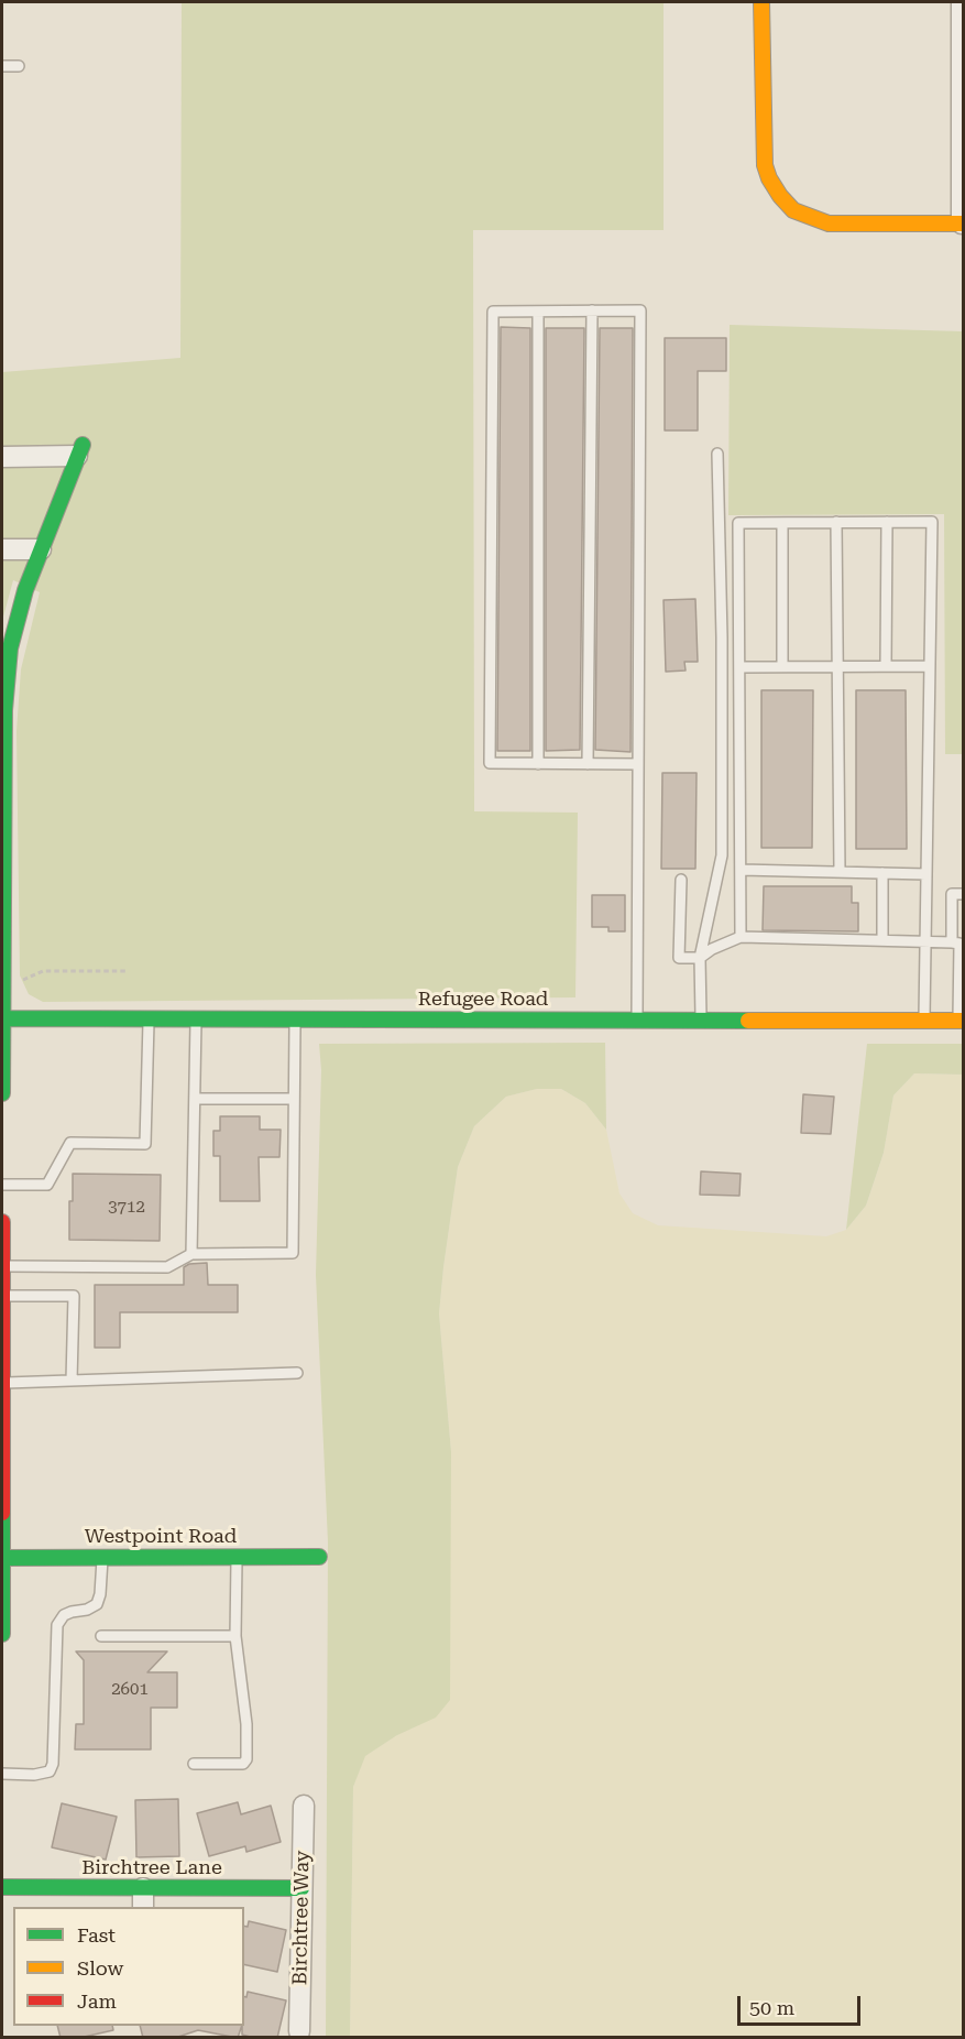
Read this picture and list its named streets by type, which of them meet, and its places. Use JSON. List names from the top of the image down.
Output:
{
  "streets": {
    "street": [
      "Refugee Road",
      "Westpoint Road",
      "Birchtree Lane",
      "Birchtree Way"
    ]
  },
  "crossings": [
    ["Birchtree Lane", "Birchtree Way"]
  ],
  "house_numbers": ["3712", "2601"],
  "legend": ["Fast", "Slow", "Jam"],
  "scale_bar": "50 m"
}
